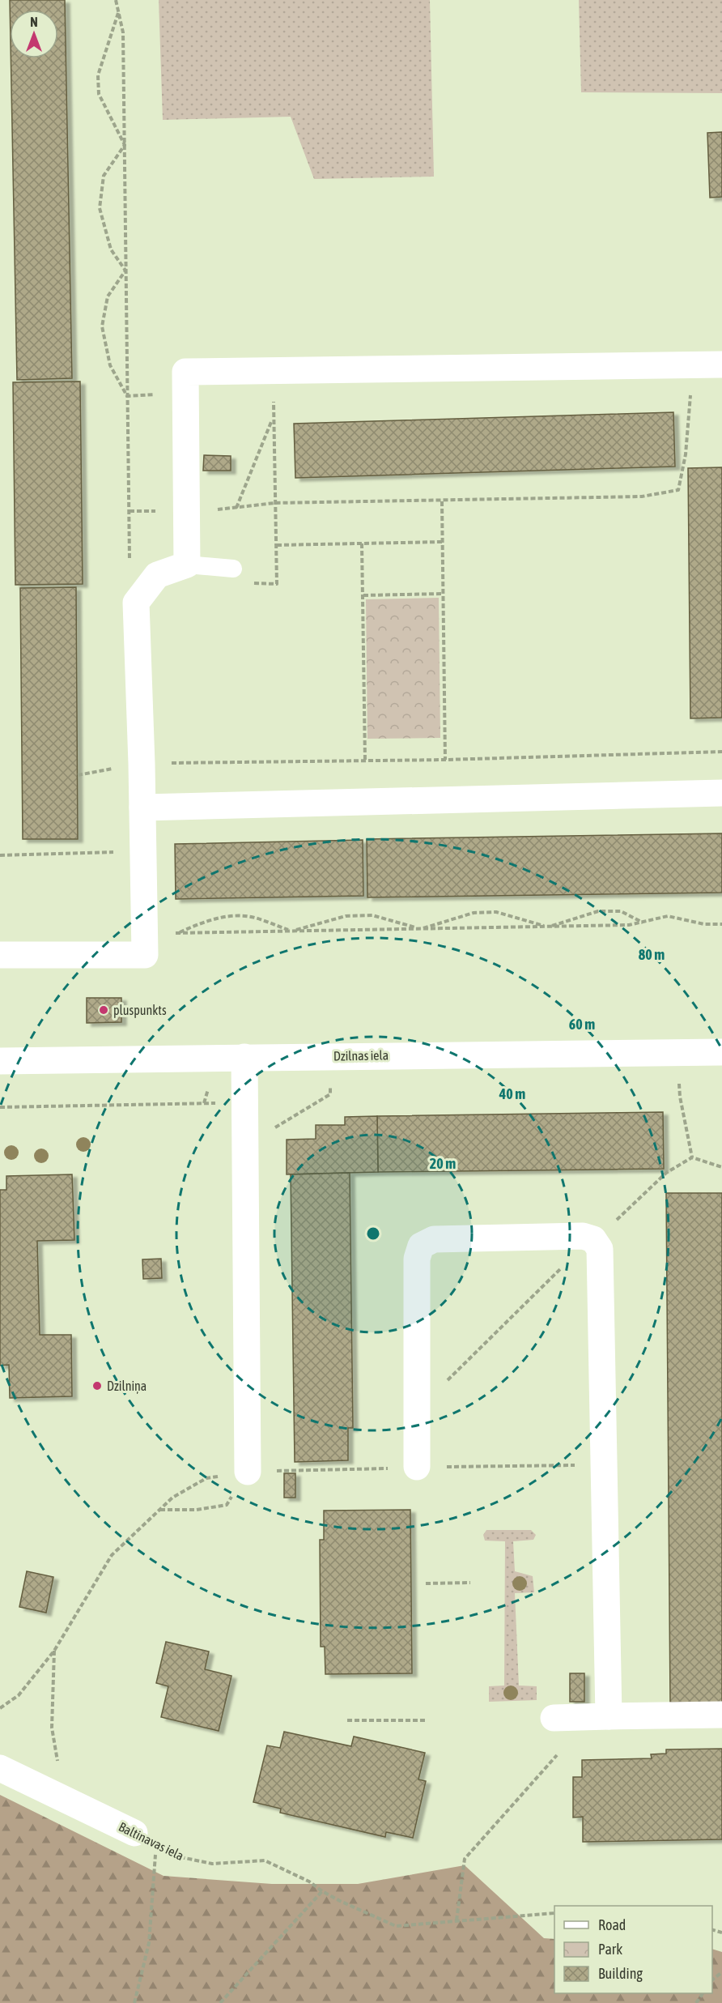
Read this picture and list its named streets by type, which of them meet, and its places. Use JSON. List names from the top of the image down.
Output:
{
  "streets": {
    "street": ["Dzilnas iela", "Baltinavas iela"]
  },
  "places": ["pluspunkts", "Dzilniņa"],
  "legend": ["Road", "Park", "Building"],
  "north": "top",
  "rings": [
    "80 m",
    "60 m",
    "40 m",
    "20 m"
  ]
}
